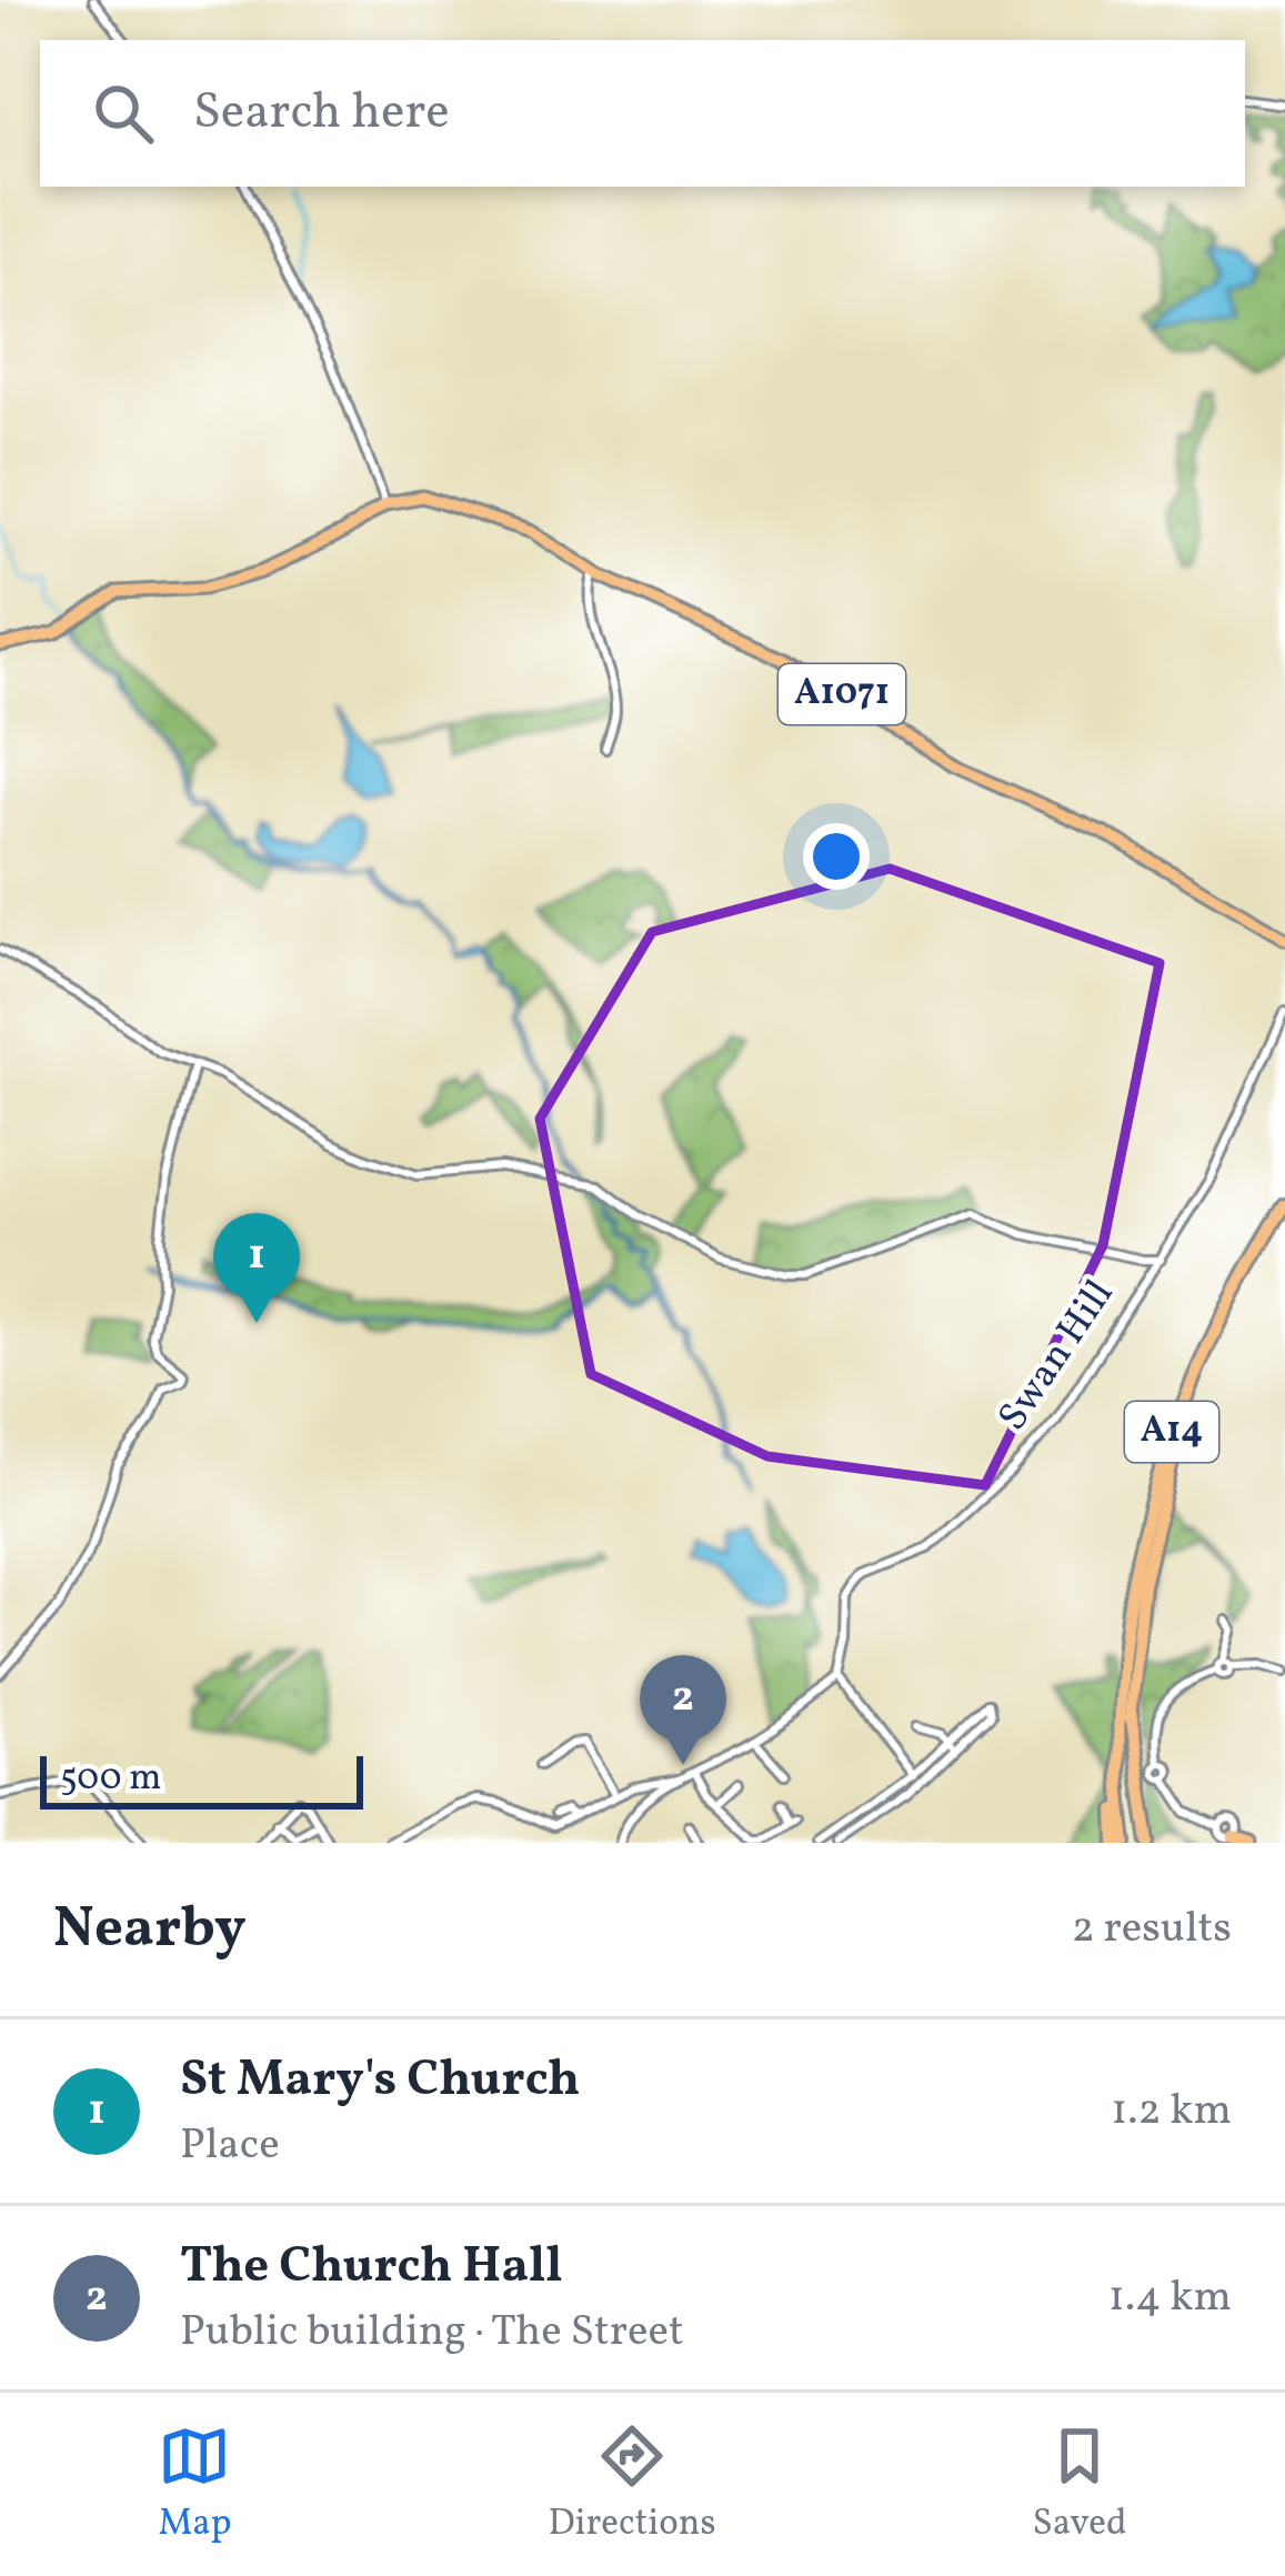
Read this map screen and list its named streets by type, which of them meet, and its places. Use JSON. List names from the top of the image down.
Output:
{
  "streets": {
    "highway": ["A14"],
    "main road": ["A1071"],
    "street": ["Swan Hill"]
  },
  "scale_bar": "500 m",
  "page": {
    "search": "Search here",
    "pins": ["1", "2"],
    "scale": "500 m",
    "heading": ["Nearby", "2 results"],
    "list": [
      {
        "mark": "1",
        "name": "St Mary's Church",
        "note": "Place",
        "value": "1.2 km"
      },
      {
        "mark": "2",
        "name": "The Church Hall",
        "note": "Public building · The Street",
        "value": "1.4 km"
      }
    ],
    "nav": ["Map", "Directions", "Saved"]
  }
}
